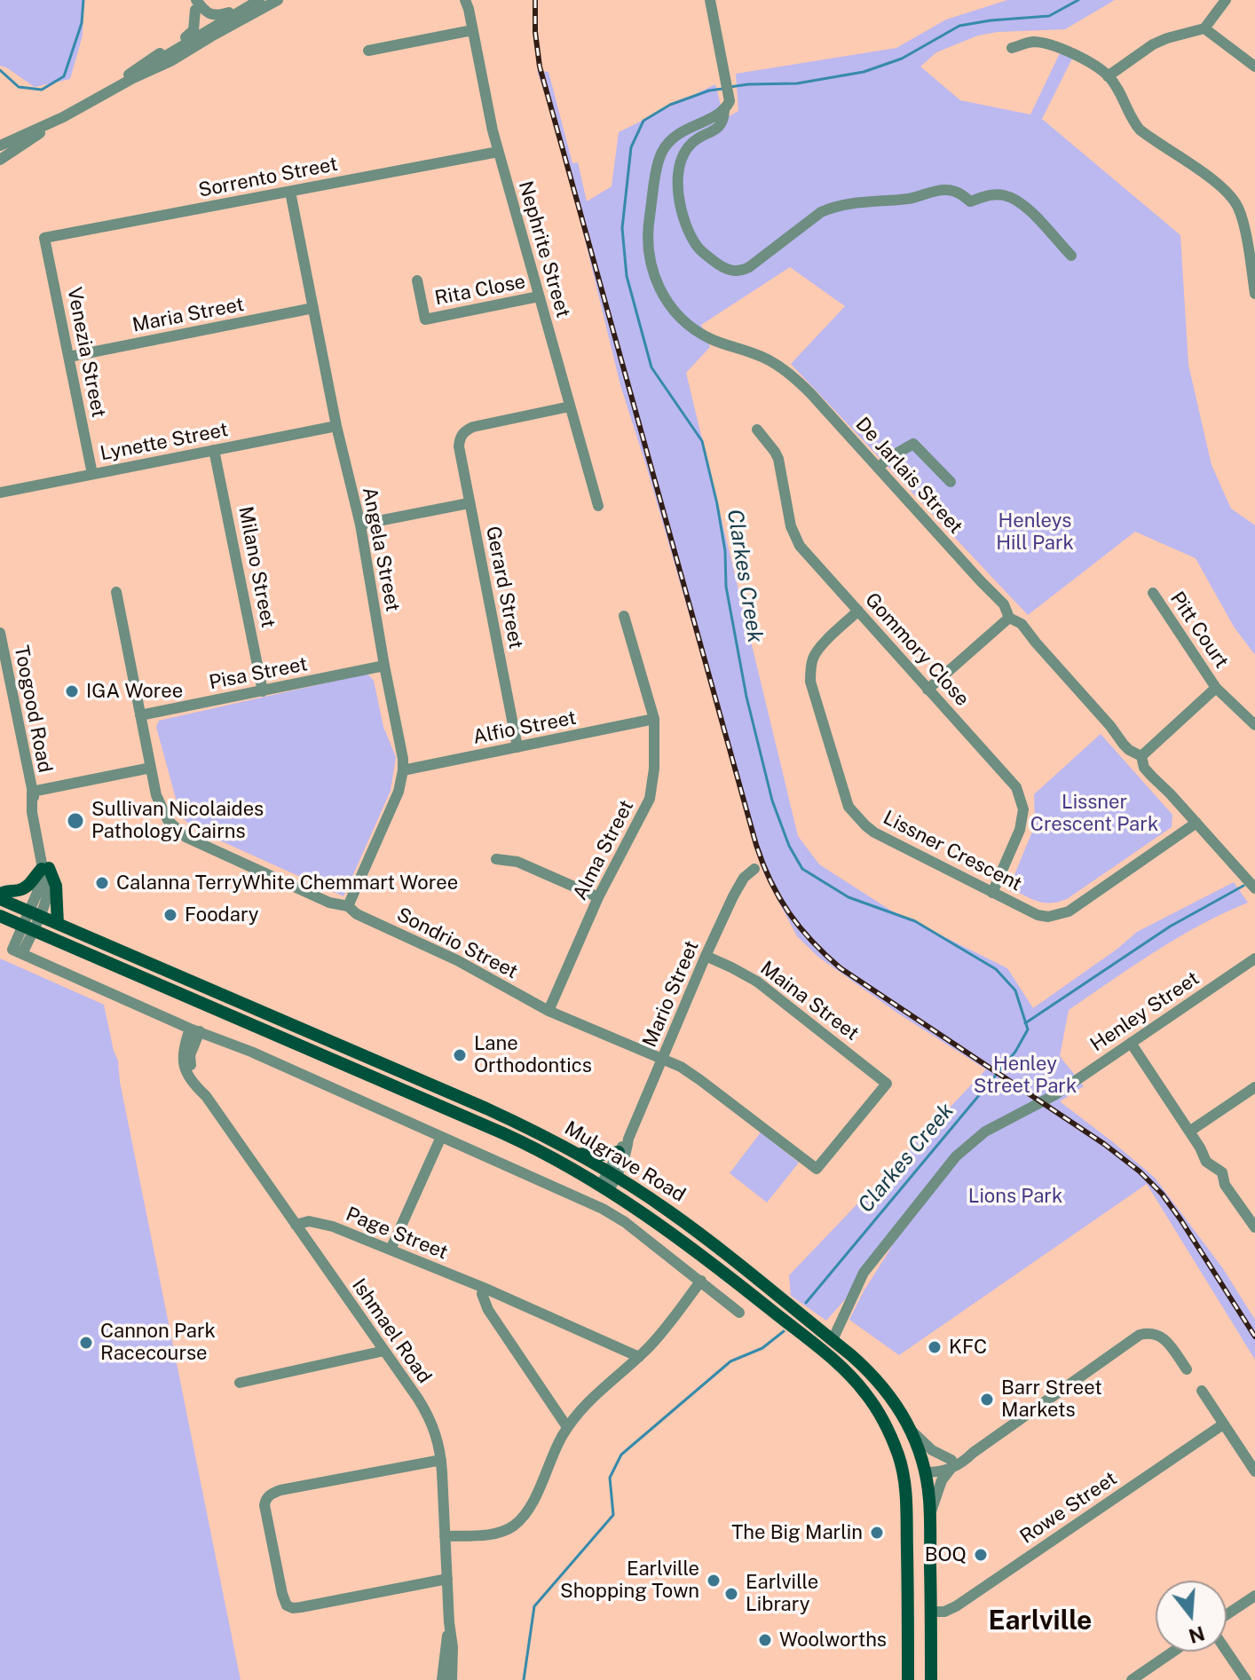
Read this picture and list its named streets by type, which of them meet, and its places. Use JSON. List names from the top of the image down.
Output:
{
  "streets": {
    "main road": ["Mulgrave Road"],
    "street": [
      "Sorrento Street",
      "Nephrite Street",
      "Rita Close",
      "Maria Street",
      "Venezia Street",
      "Lynette Street",
      "De Jarlais Street",
      "Angela Street",
      "Milano Street",
      "Gerard Street",
      "Pitt Court",
      "Gommory Close",
      "Pisa Street",
      "Toogood Road",
      "Alfio Street",
      "Alma Street",
      "Lissner Crescent",
      "Sondrio Street",
      "Mario Street",
      "Maina Street",
      "Henley Street",
      "Page Street",
      "Ishmael Road",
      "Rowe Street"
    ]
  },
  "crossings": [
    ["Sorrento Street", "Nephrite Street"],
    ["Sorrento Street", "Venezia Street"],
    ["Sorrento Street", "Angela Street"],
    ["Nephrite Street", "Rita Close"],
    ["Nephrite Street", "Gerard Street"],
    ["Maria Street", "Venezia Street"],
    ["Maria Street", "Angela Street"],
    ["Venezia Street", "Lynette Street"],
    ["Lynette Street", "Angela Street"],
    ["Lynette Street", "Milano Street"],
    ["De Jarlais Street", "Pitt Court"],
    ["De Jarlais Street", "Lissner Crescent"],
    ["Angela Street", "Pisa Street"],
    ["Angela Street", "Alfio Street"],
    ["Angela Street", "Sondrio Street"],
    ["Milano Street", "Pisa Street"],
    ["Gerard Street", "Alfio Street"],
    ["Gommory Close", "Lissner Crescent"],
    ["Pisa Street", "Sondrio Street"],
    ["Toogood Road", "Mulgrave Road"],
    ["Alfio Street", "Alma Street"],
    ["Alma Street", "Sondrio Street"],
    ["Sondrio Street", "Mario Street"],
    ["Sondrio Street", "Maina Street"],
    ["Mario Street", "Maina Street"],
    ["Mario Street", "Mulgrave Road"],
    ["Henley Street", "Mulgrave Road"],
    ["Mulgrave Road", "Rowe Street"],
    ["Page Street", "Ishmael Road"]
  ],
  "districts": ["Earlville"],
  "water": ["Clarkes Creek"],
  "parks": [
    "Henleys Hill Park",
    "Lissner Crescent Park",
    "Henley Street Park",
    "Lions Park"
  ],
  "places": [
    "IGA Woree",
    "Sullivan Nicolaides Pathology Cairns",
    "Calanna TerryWhite Chemmart Woree",
    "Foodary",
    "Lane Orthodontics",
    "Cannon Park Racecourse",
    "KFC",
    "Barr Street Markets",
    "The Big Marlin",
    "BOQ",
    "Earlville Shopping Town",
    "Earlville Library",
    "Woolworths"
  ],
  "north": "bottom"
}
